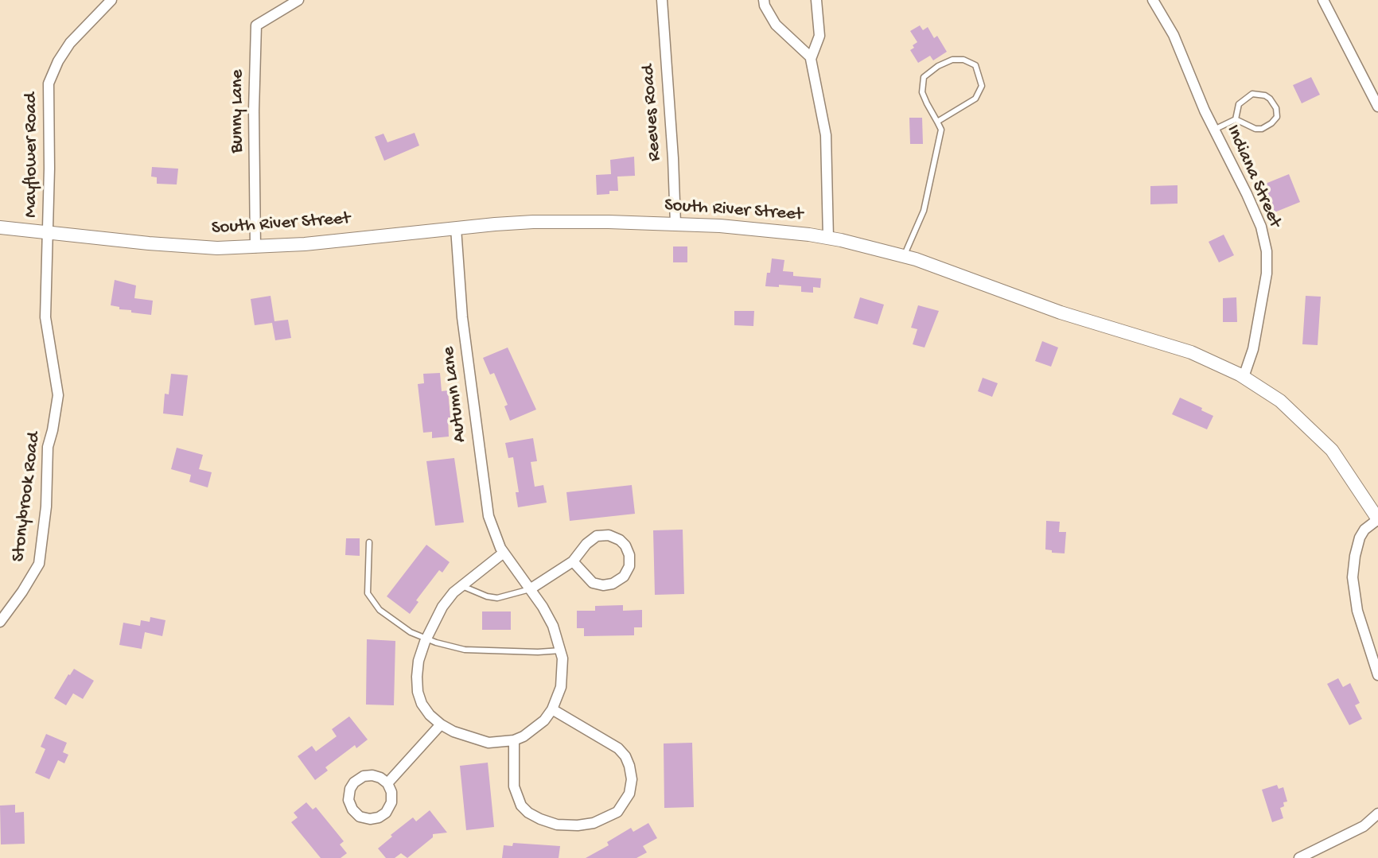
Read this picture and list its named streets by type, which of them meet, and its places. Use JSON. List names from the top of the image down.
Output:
{
  "streets": {
    "street": [
      "Bunny Lane",
      "Reeves Road",
      "Mayflower Road",
      "Indiana Street",
      "South River Street",
      "Autumn Lane",
      "Stonybrook Road"
    ]
  },
  "crossings": [
    ["Bunny Lane", "South River Street"],
    ["Reeves Road", "South River Street"],
    ["Mayflower Road", "South River Street"],
    ["Mayflower Road", "Stonybrook Road"],
    ["Indiana Street", "South River Street"],
    ["South River Street", "Autumn Lane"],
    ["South River Street", "Stonybrook Road"]
  ]
}
